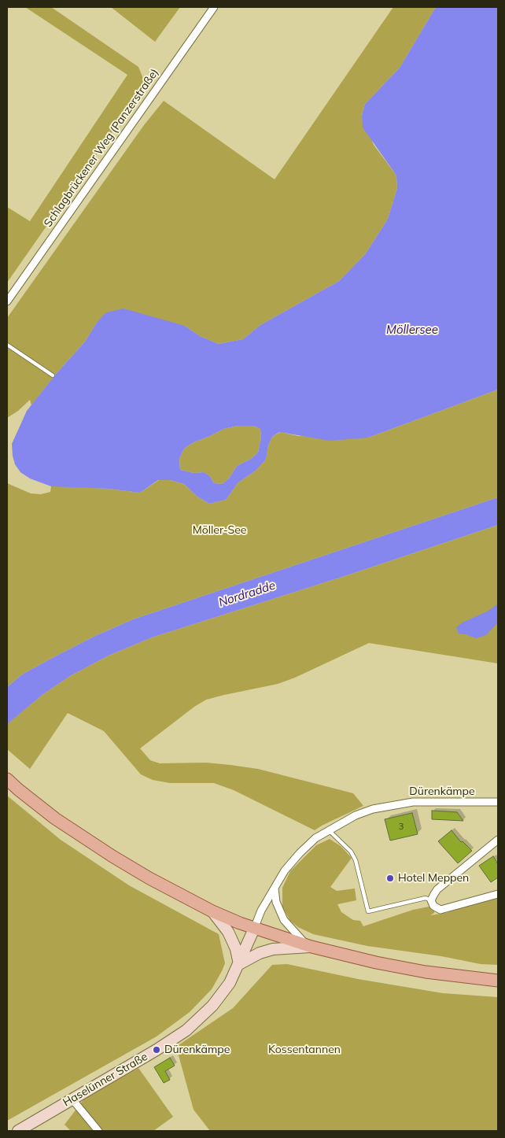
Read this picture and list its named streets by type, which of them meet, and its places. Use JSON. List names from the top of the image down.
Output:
{
  "streets": {
    "street": ["Schlagbrückener Weg (Panzerstraße)", "Dürenkämpe", "Haselünner Straße"]
  },
  "crossings": [
    ["Dürenkämpe", "Haselünner Straße"]
  ],
  "water": ["Möllersee", "Nordradde"],
  "parks": ["Möller-See", "Kossentannen"],
  "places": ["Hotel Meppen", "Dürenkämpe"],
  "house_numbers": ["3"]
}
